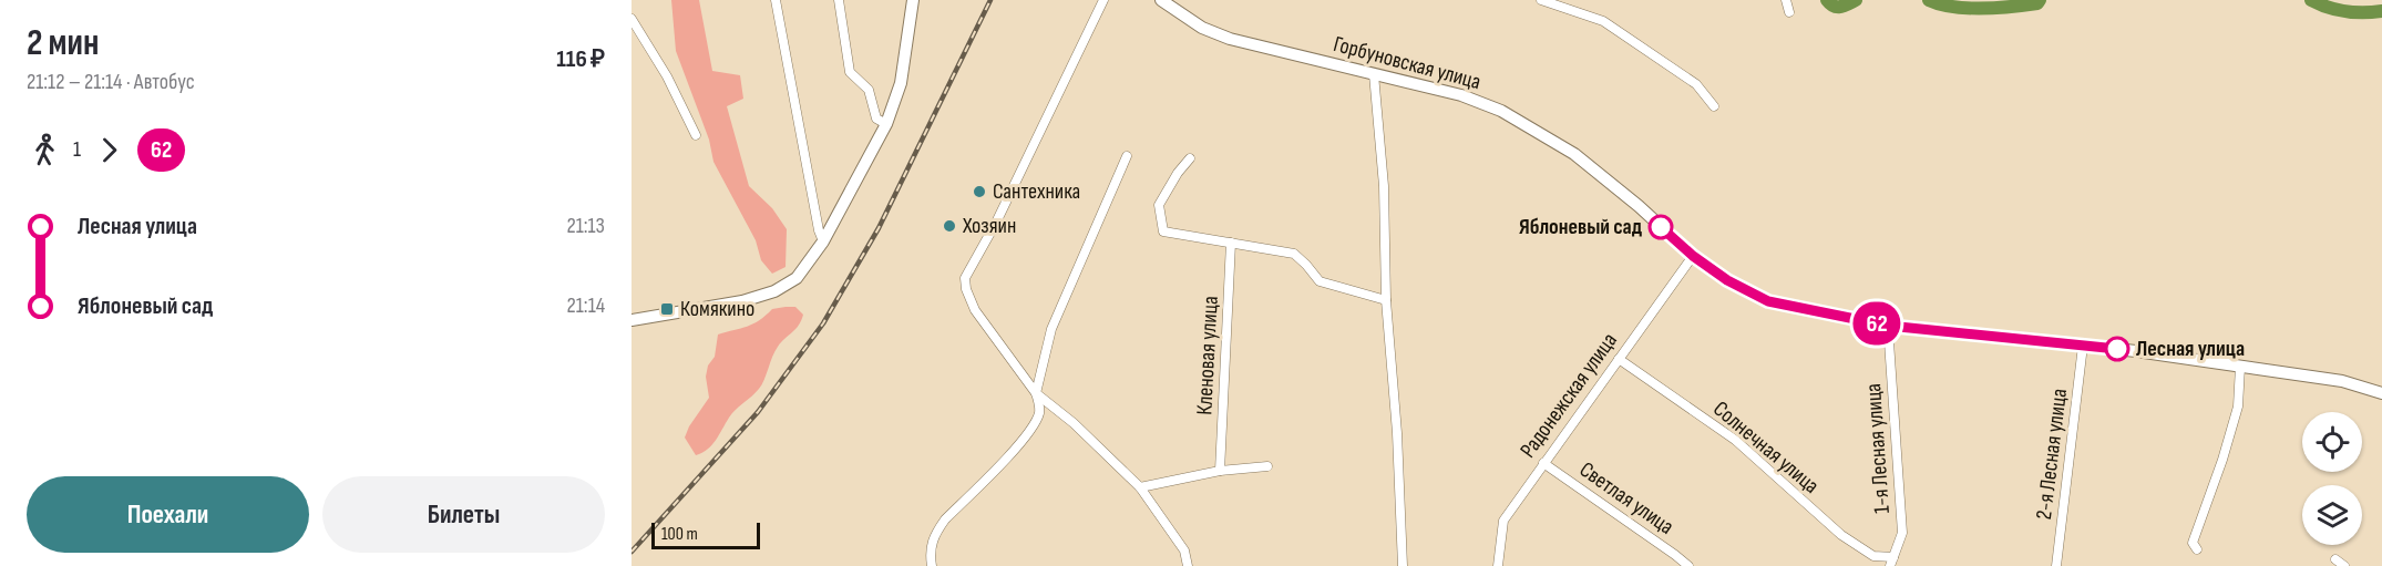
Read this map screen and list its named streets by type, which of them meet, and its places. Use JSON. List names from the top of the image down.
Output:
{
  "streets": {
    "main road": ["Горбуновская улица"],
    "street": [
      "Кленовая улица",
      "Радонежская улица",
      "Солнечная улица",
      "1-я Лесная улица",
      "2-я Лесная улица",
      "Светлая улица"
    ]
  },
  "crossings": [
    ["Горбуновская улица", "Радонежская улица"],
    ["Горбуновская улица", "1-я Лесная улица"],
    ["Горбуновская улица", "2-я Лесная улица"],
    ["Радонежская улица", "Солнечная улица"],
    ["Радонежская улица", "Светлая улица"],
    ["Солнечная улица", "1-я Лесная улица"]
  ],
  "places": {
    "other": [
      "Сантехника",
      "Хозяин",
      "Яблоневый сад",
      "Лесная улица"
    ],
    "transit": ["Комякино"]
  },
  "lines": ["bus line 62"],
  "scale_bar": "100 m",
  "page": {
    "heading": ["2 мин", "21:12 – 21:14 · Автобус", "116 ₽"],
    "on_map": "62",
    "legs": ["1", "62"],
    "list": [
      {
        "name": "Лесная улица",
        "value": "21:13"
      },
      {
        "name": "Яблоневый сад",
        "value": "21:14"
      }
    ],
    "buttons": ["Поехали", "Билеты"],
    "scale": "100 m"
  }
}
